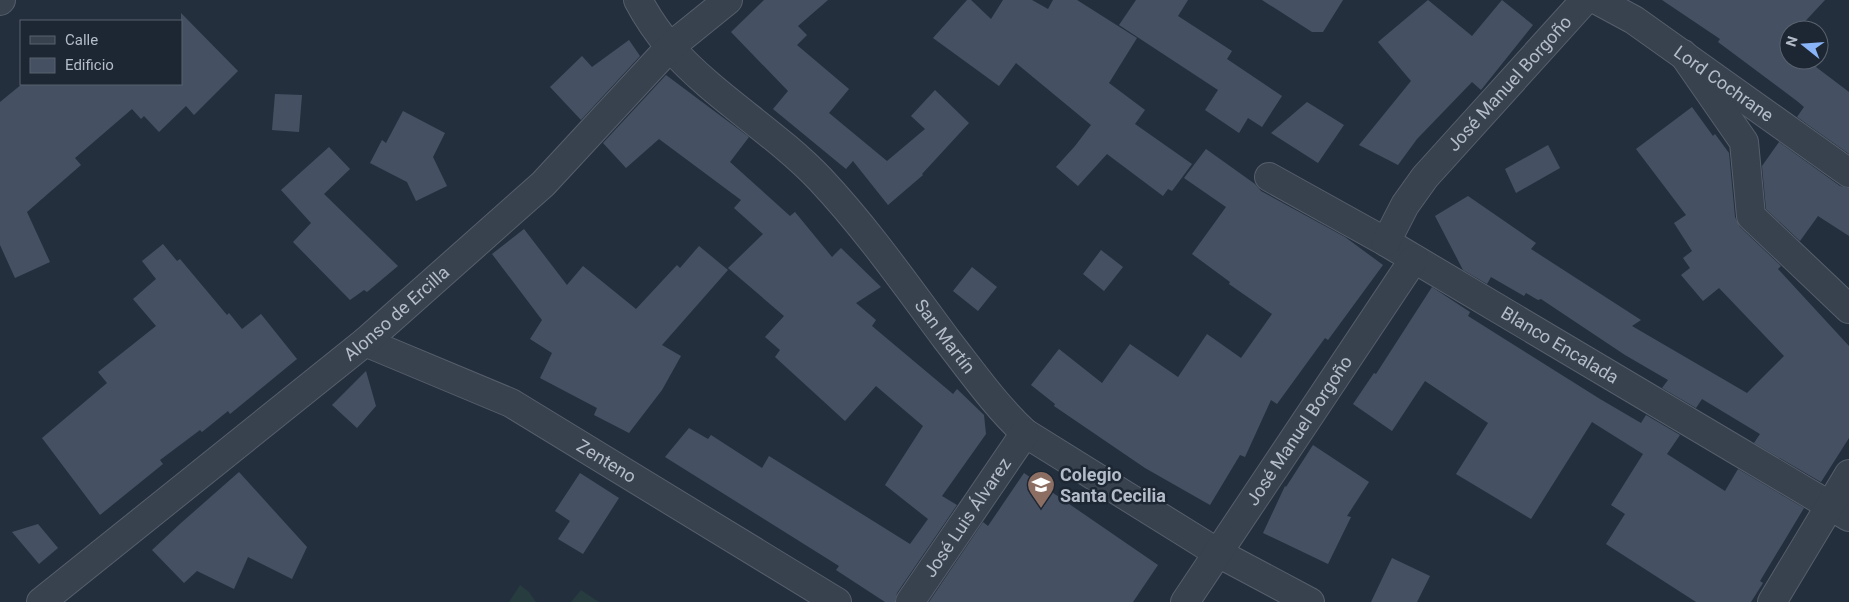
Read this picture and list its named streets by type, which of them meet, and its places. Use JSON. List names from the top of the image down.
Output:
{
  "streets": {
    "street": [
      "José Manuel Borgoño",
      "Lord Cochrane",
      "Alonso de Ercilla",
      "San Martín",
      "Blanco Encalada",
      "Zenteno",
      "José Luis Álvarez"
    ]
  },
  "crossings": [
    ["José Manuel Borgoño", "San Martín"],
    ["José Manuel Borgoño", "Blanco Encalada"],
    ["Alonso de Ercilla", "San Martín"],
    ["Alonso de Ercilla", "Zenteno"],
    ["San Martín", "José Luis Álvarez"]
  ],
  "places": {
    "school or university": ["Colegio Santa Cecilia"]
  },
  "legend": ["Calle", "Edificio"],
  "north": "left"
}
